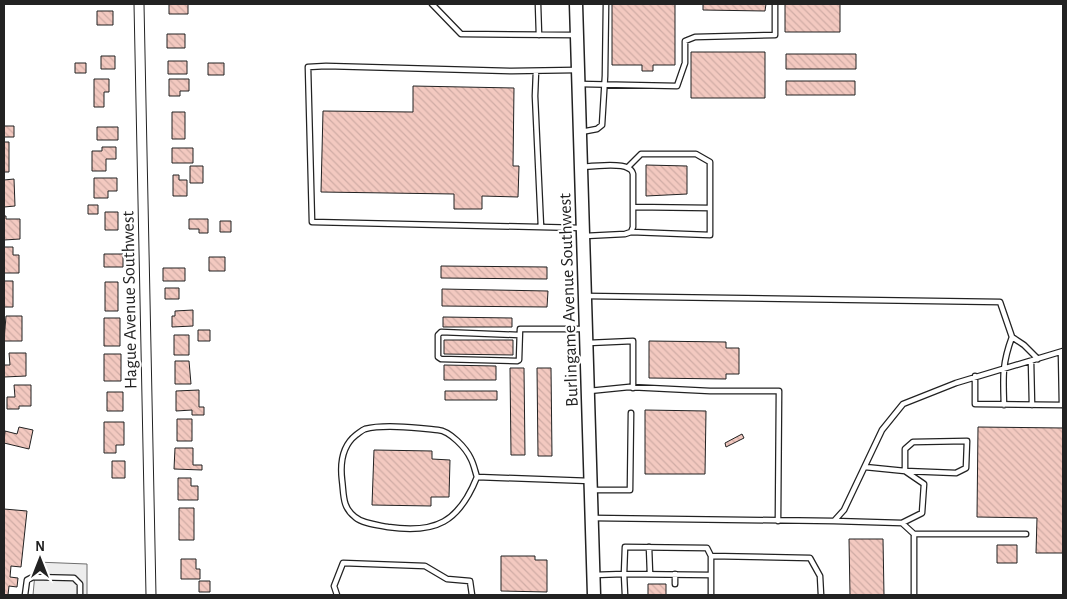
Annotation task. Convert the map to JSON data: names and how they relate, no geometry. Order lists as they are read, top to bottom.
{
  "streets": {
    "street": ["Hague Avenue Southwest", "Burlingame Avenue Southwest"]
  },
  "north": "top"
}
